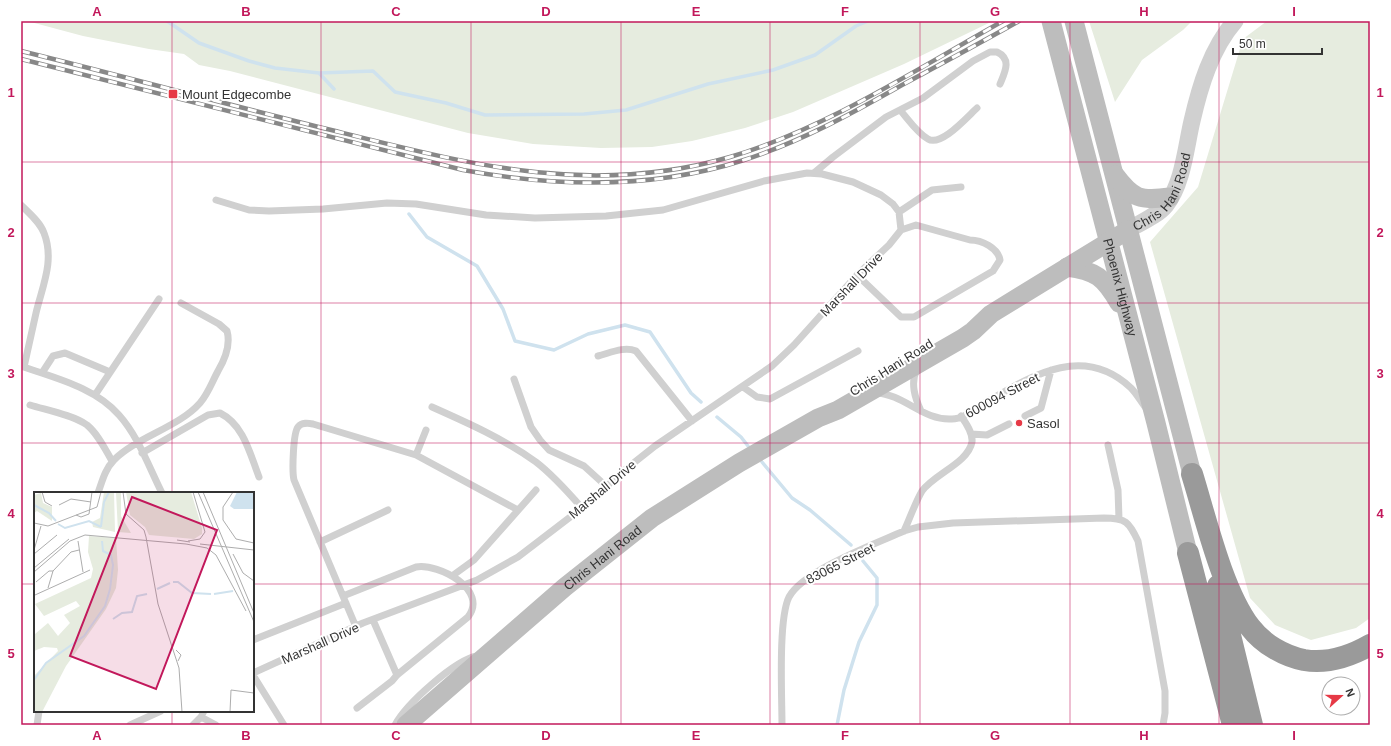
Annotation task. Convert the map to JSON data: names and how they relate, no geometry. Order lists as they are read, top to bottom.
{
  "streets": {
    "main road": ["Chris Hani Road", "Phoenix Highway"],
    "lane": ["Marshall Drive", "600094 Street", "83065 Street"]
  },
  "crossings": [
    ["Chris Hani Road", "Phoenix Highway"],
    ["Chris Hani Road", "600094 Street"],
    ["Phoenix Highway", "600094 Street"]
  ],
  "places": {
    "transit": ["Mount Edgecombe"],
    "other": ["Sasol"]
  },
  "scale_bar": "50 m",
  "north": "right",
  "grid": {
    "columns": [
      "A",
      "B",
      "C",
      "D",
      "E",
      "F",
      "G",
      "H",
      "I"
    ],
    "rows": [
      "1",
      "2",
      "3",
      "4",
      "5"
    ]
  }
}
